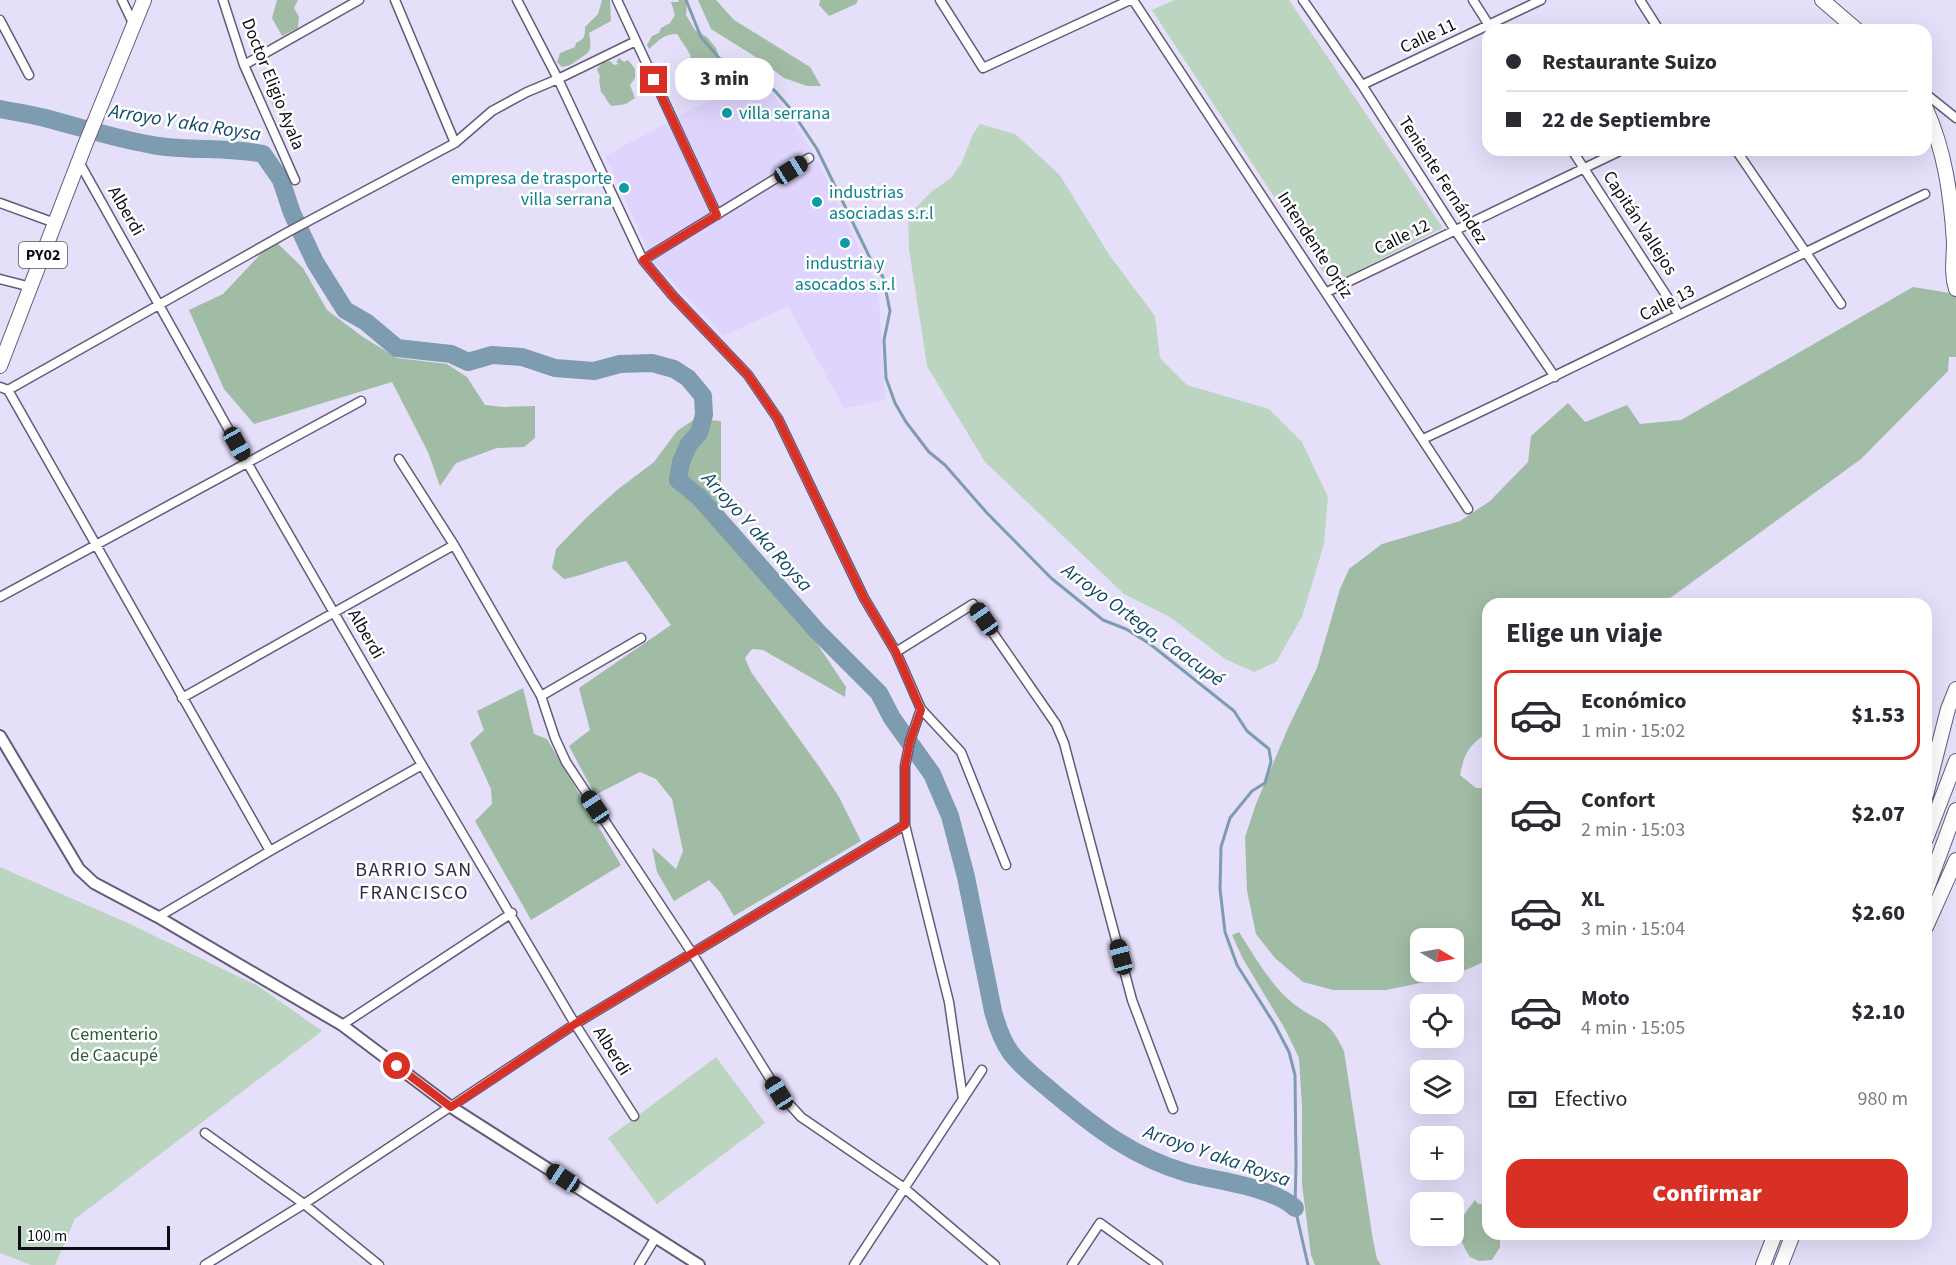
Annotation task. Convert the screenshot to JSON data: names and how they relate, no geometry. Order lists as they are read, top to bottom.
{
  "streets": {
    "main road": ["PY02"],
    "street": [
      "Calle 11",
      "Doctor Eligio Ayala",
      "Teniente Fernández",
      "Alberdi",
      "Capitán Vallejos",
      "Calle 12",
      "Intendente Ortiz",
      "Calle 13"
    ]
  },
  "crossings": [
    ["Calle 11", "Teniente Fernández"],
    ["Teniente Fernández", "Calle 12"],
    ["Teniente Fernández", "Calle 13"],
    ["Alberdi", "PY02"],
    ["Capitán Vallejos", "Calle 12"],
    ["Capitán Vallejos", "Calle 13"],
    ["Calle 12", "Intendente Ortiz"],
    ["Intendente Ortiz", "Calle 13"]
  ],
  "districts": ["BARRIO SAN FRANCISCO"],
  "water": ["Arroyo Y aka Roysa", "Arroyo Ortega, Caacupé"],
  "parks": ["Cementerio de Caacupé"],
  "places": [
    "villa serrana",
    "empresa de trasporte villa serrana",
    "industrias asociadas s.r.l",
    "industria y asocados s.r.l"
  ],
  "scale_bar": "100 m",
  "north": "right",
  "page": {
    "banner": ["Restaurante Suizo", "22 de Septiembre"],
    "bubble": "3 min",
    "heading": "Elige un viaje",
    "list": [
      {
        "name": "Económico",
        "note": "1 min · 15:02",
        "value": "$1.53"
      },
      {
        "name": "Confort",
        "note": "2 min · 15:03",
        "value": "$2.07"
      },
      {
        "name": "XL",
        "note": "3 min · 15:04",
        "value": "$2.60"
      },
      {
        "name": "Moto",
        "note": "4 min · 15:05",
        "value": "$2.10"
      }
    ],
    "map_buttons": ["+", "−"],
    "pay": ["Efectivo", "980 m"],
    "buttons": "Confirmar",
    "scale": "100 m"
  }
}
